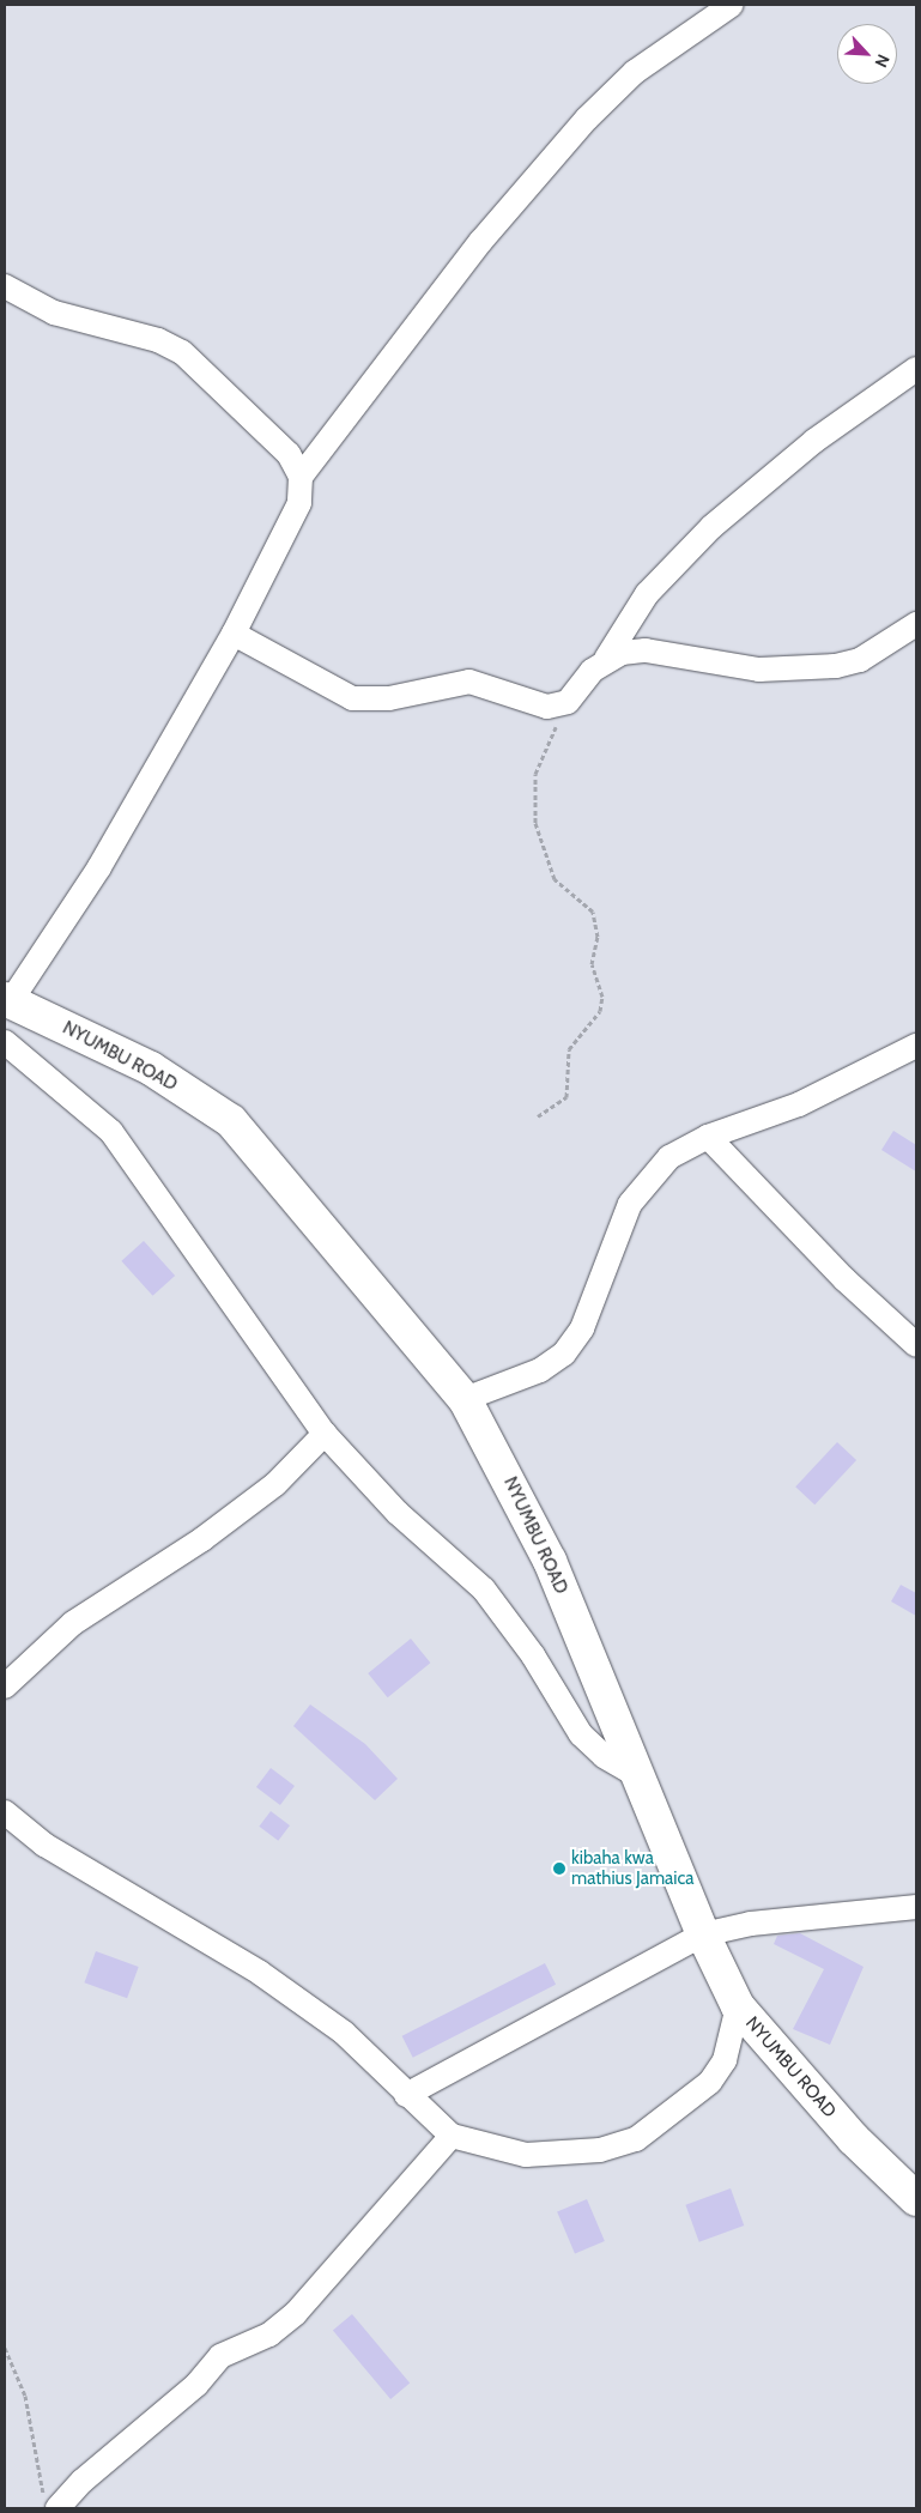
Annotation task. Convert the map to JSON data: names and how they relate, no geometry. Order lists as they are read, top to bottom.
{
  "streets": {
    "street": ["NYUMBU ROAD"]
  },
  "places": ["kibaha kwa mathius Jamaica"],
  "north": "bottom right"
}
